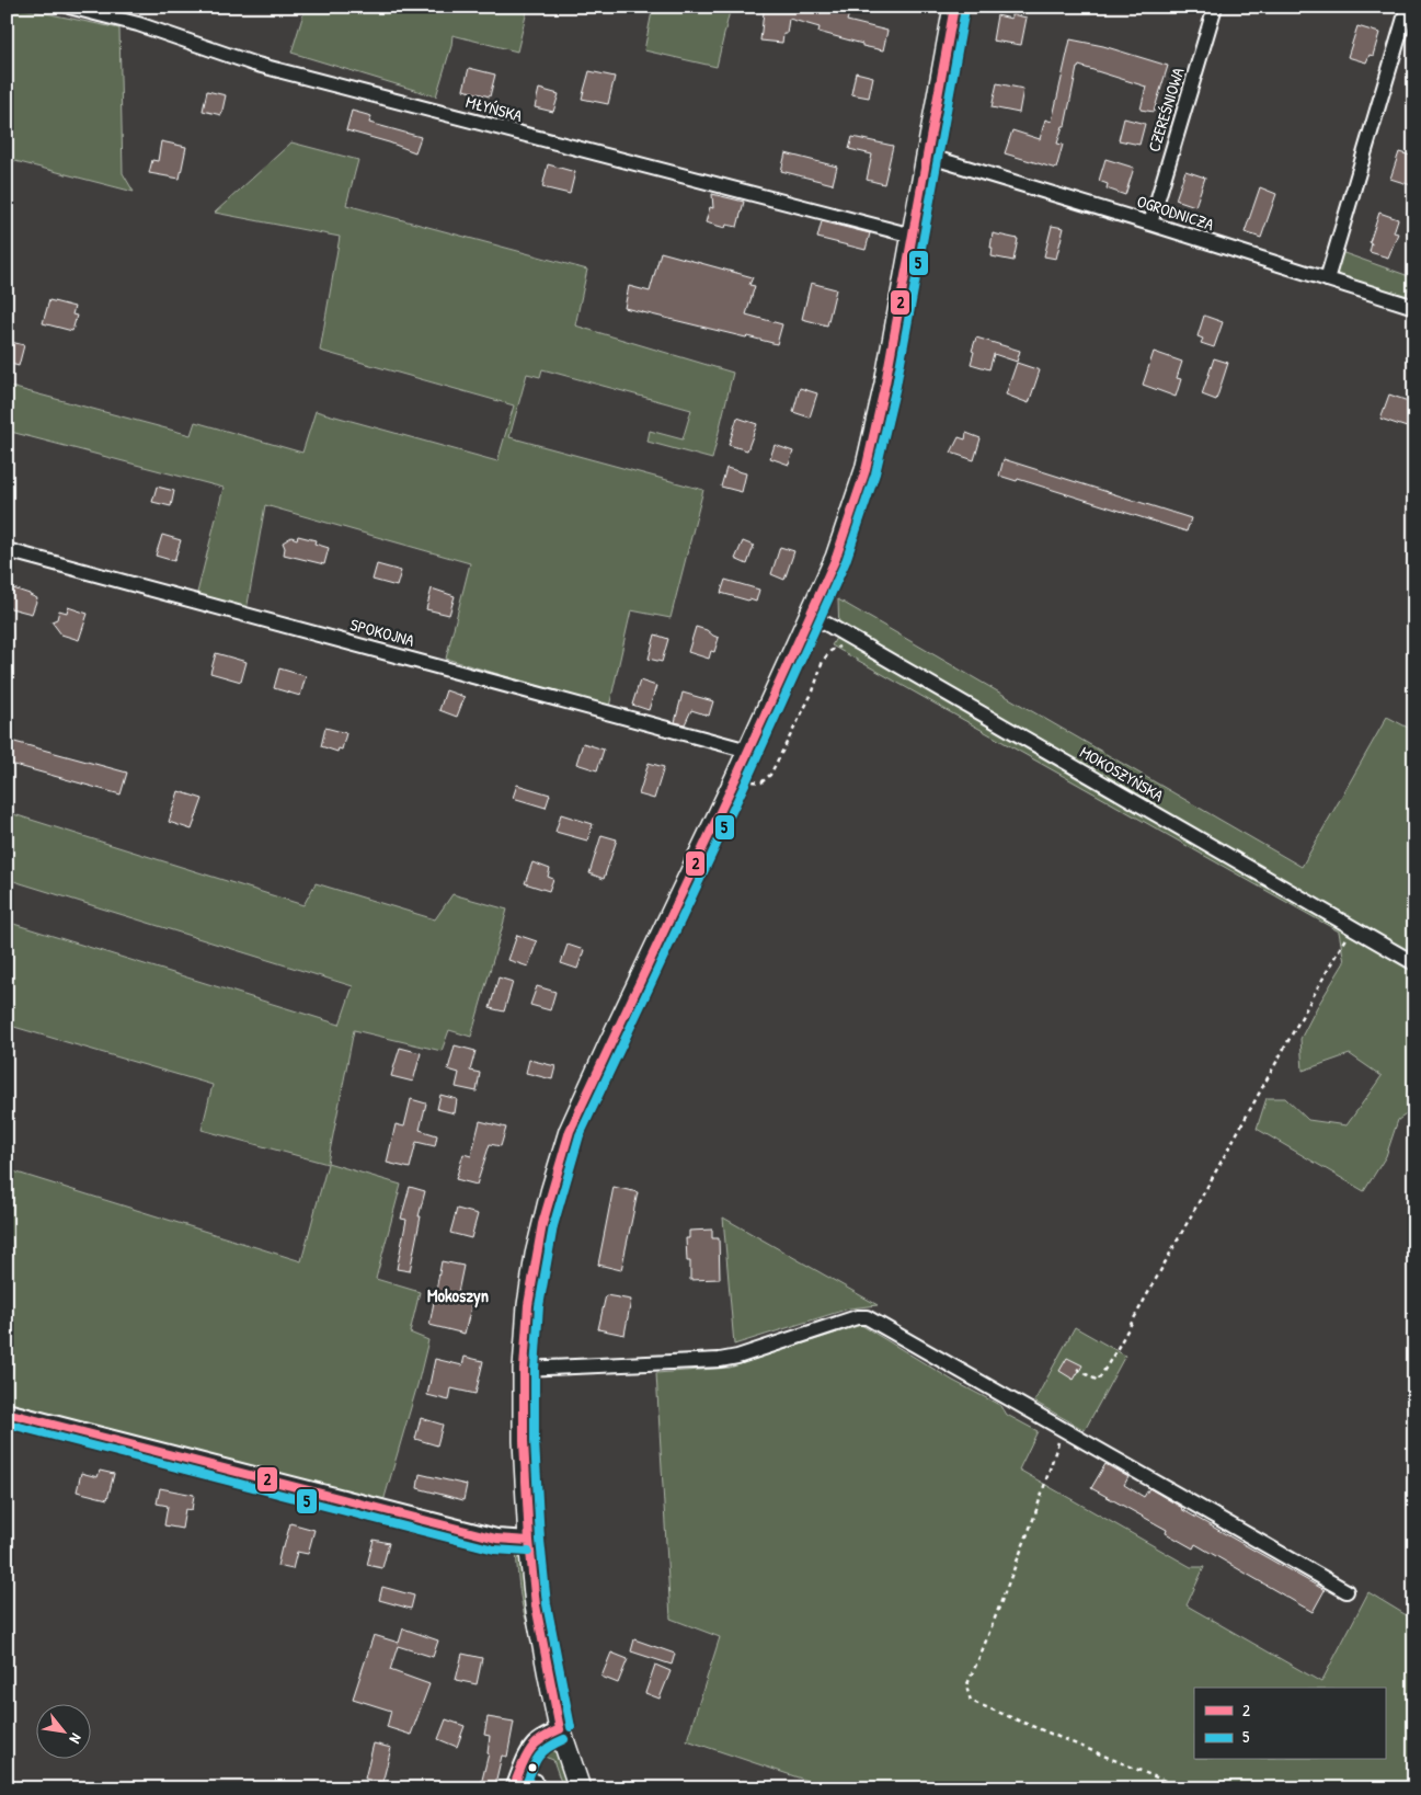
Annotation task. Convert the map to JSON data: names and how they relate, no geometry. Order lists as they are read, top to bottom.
{
  "streets": {
    "street": [
      "MŁYŃSKA",
      "CZEREŚNIOWA",
      "OGRODNICZA",
      "SPOKOJNA",
      "MOKOSZYŃSKA"
    ]
  },
  "crossings": [
    ["CZEREŚNIOWA", "OGRODNICZA"]
  ],
  "districts": ["Mokoszyn"],
  "lines": ["transit line 2", "transit line 5"],
  "legend": ["2", "5"],
  "north": "bottom right"
}
